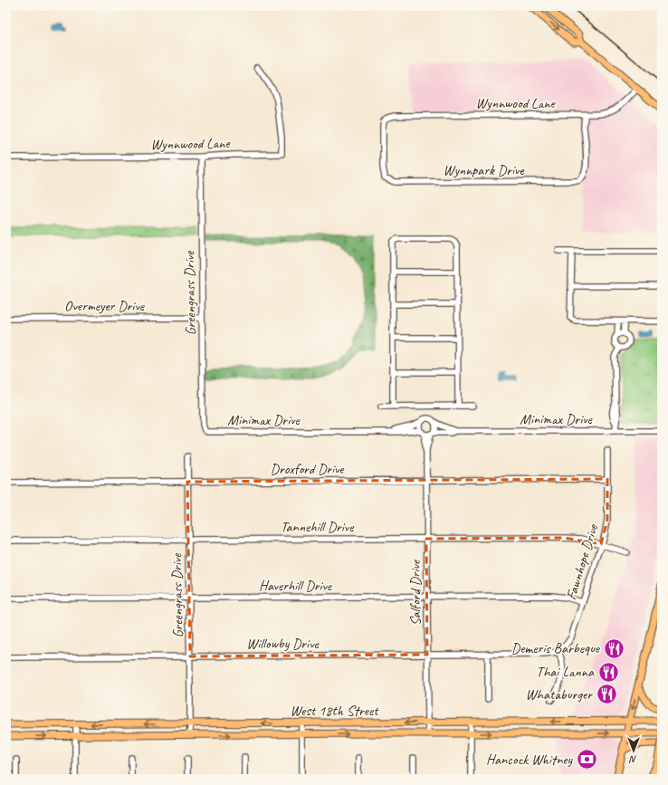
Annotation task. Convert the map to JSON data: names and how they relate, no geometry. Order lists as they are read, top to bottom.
{
  "streets": {
    "main road": ["West 18th Street"],
    "street": [
      "Wynnwood Lane",
      "Wynnpark Drive",
      "Greengrass Drive",
      "Overmeyer Drive",
      "Minimax Drive",
      "Droxford Drive",
      "Tannehill Drive",
      "Fawnhope Drive",
      "Haverhill Drive",
      "Salford Drive",
      "Willowby Drive"
    ]
  },
  "crossings": [
    ["Wynnwood Lane", "Wynnpark Drive"],
    ["Wynnwood Lane", "Greengrass Drive"],
    ["Greengrass Drive", "Overmeyer Drive"],
    ["Greengrass Drive", "Minimax Drive"],
    ["Greengrass Drive", "Droxford Drive"],
    ["Greengrass Drive", "Tannehill Drive"],
    ["Greengrass Drive", "Haverhill Drive"],
    ["Greengrass Drive", "Willowby Drive"],
    ["Greengrass Drive", "West 18th Street"],
    ["Minimax Drive", "Salford Drive"],
    ["Droxford Drive", "Fawnhope Drive"],
    ["Droxford Drive", "Salford Drive"],
    ["Tannehill Drive", "Fawnhope Drive"],
    ["Tannehill Drive", "Salford Drive"],
    ["Fawnhope Drive", "Haverhill Drive"],
    ["Fawnhope Drive", "Willowby Drive"],
    ["Haverhill Drive", "Salford Drive"],
    ["Salford Drive", "Willowby Drive"],
    ["Salford Drive", "West 18th Street"]
  ],
  "places": {
    "restaurant": ["Demeris Barbeque", "Thai Lanna", "Whataburger"],
    "bank": ["Hancock Whitney"]
  },
  "north": "bottom"
}
